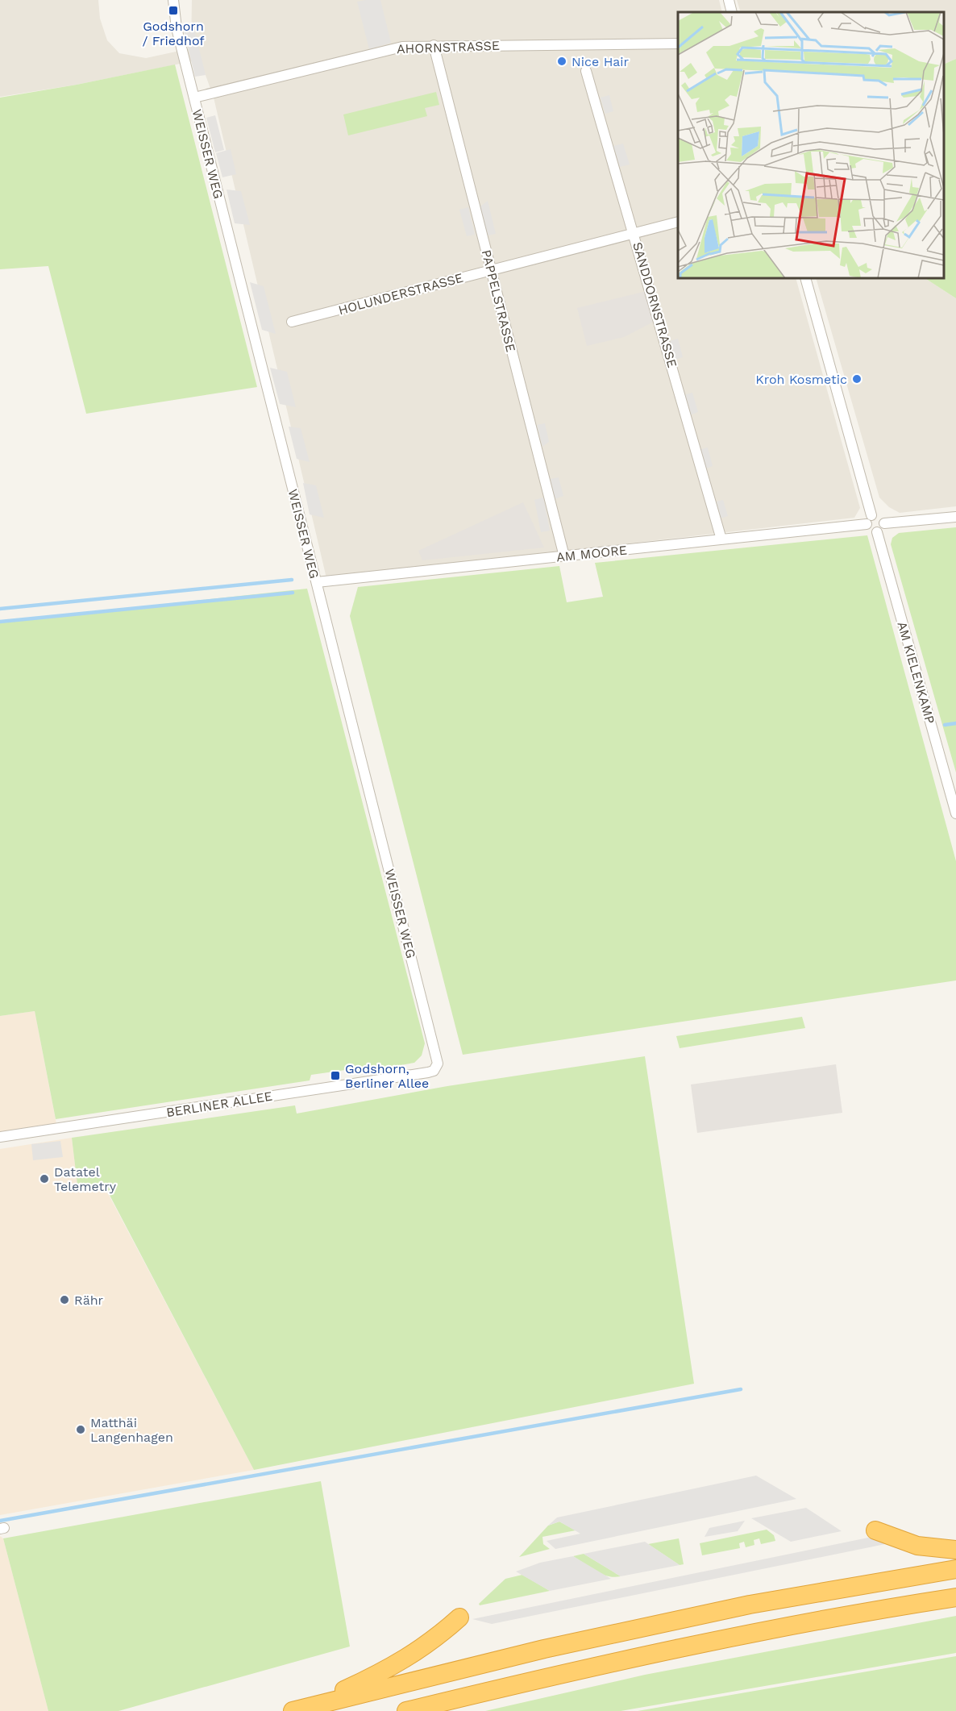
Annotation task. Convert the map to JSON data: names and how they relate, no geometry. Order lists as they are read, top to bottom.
{
  "streets": {
    "street": [
      "AHORNSTRASSE",
      "WEISSER WEG",
      "HOLUNDERSTRASSE",
      "PAPPELSTRASSE",
      "SANDDORNSTRASSE",
      "AM MOORE",
      "AM KIELENKAMP",
      "BERLINER ALLEE"
    ]
  },
  "crossings": [
    ["AHORNSTRASSE", "WEISSER WEG"],
    ["AHORNSTRASSE", "PAPPELSTRASSE"],
    ["WEISSER WEG", "AM MOORE"],
    ["WEISSER WEG", "BERLINER ALLEE"],
    ["HOLUNDERSTRASSE", "PAPPELSTRASSE"],
    ["HOLUNDERSTRASSE", "SANDDORNSTRASSE"],
    ["PAPPELSTRASSE", "AM MOORE"],
    ["SANDDORNSTRASSE", "AM MOORE"],
    ["AM MOORE", "AM KIELENKAMP"]
  ],
  "places": {
    "transit": ["Godshorn / Friedhof", "Godshorn, Berliner Allee"],
    "other": [
      "Nice Hair",
      "Kroh Kosmetic",
      "Datatel Telemetry",
      "Rähr",
      "Matthäi Langenhagen"
    ]
  }
}
